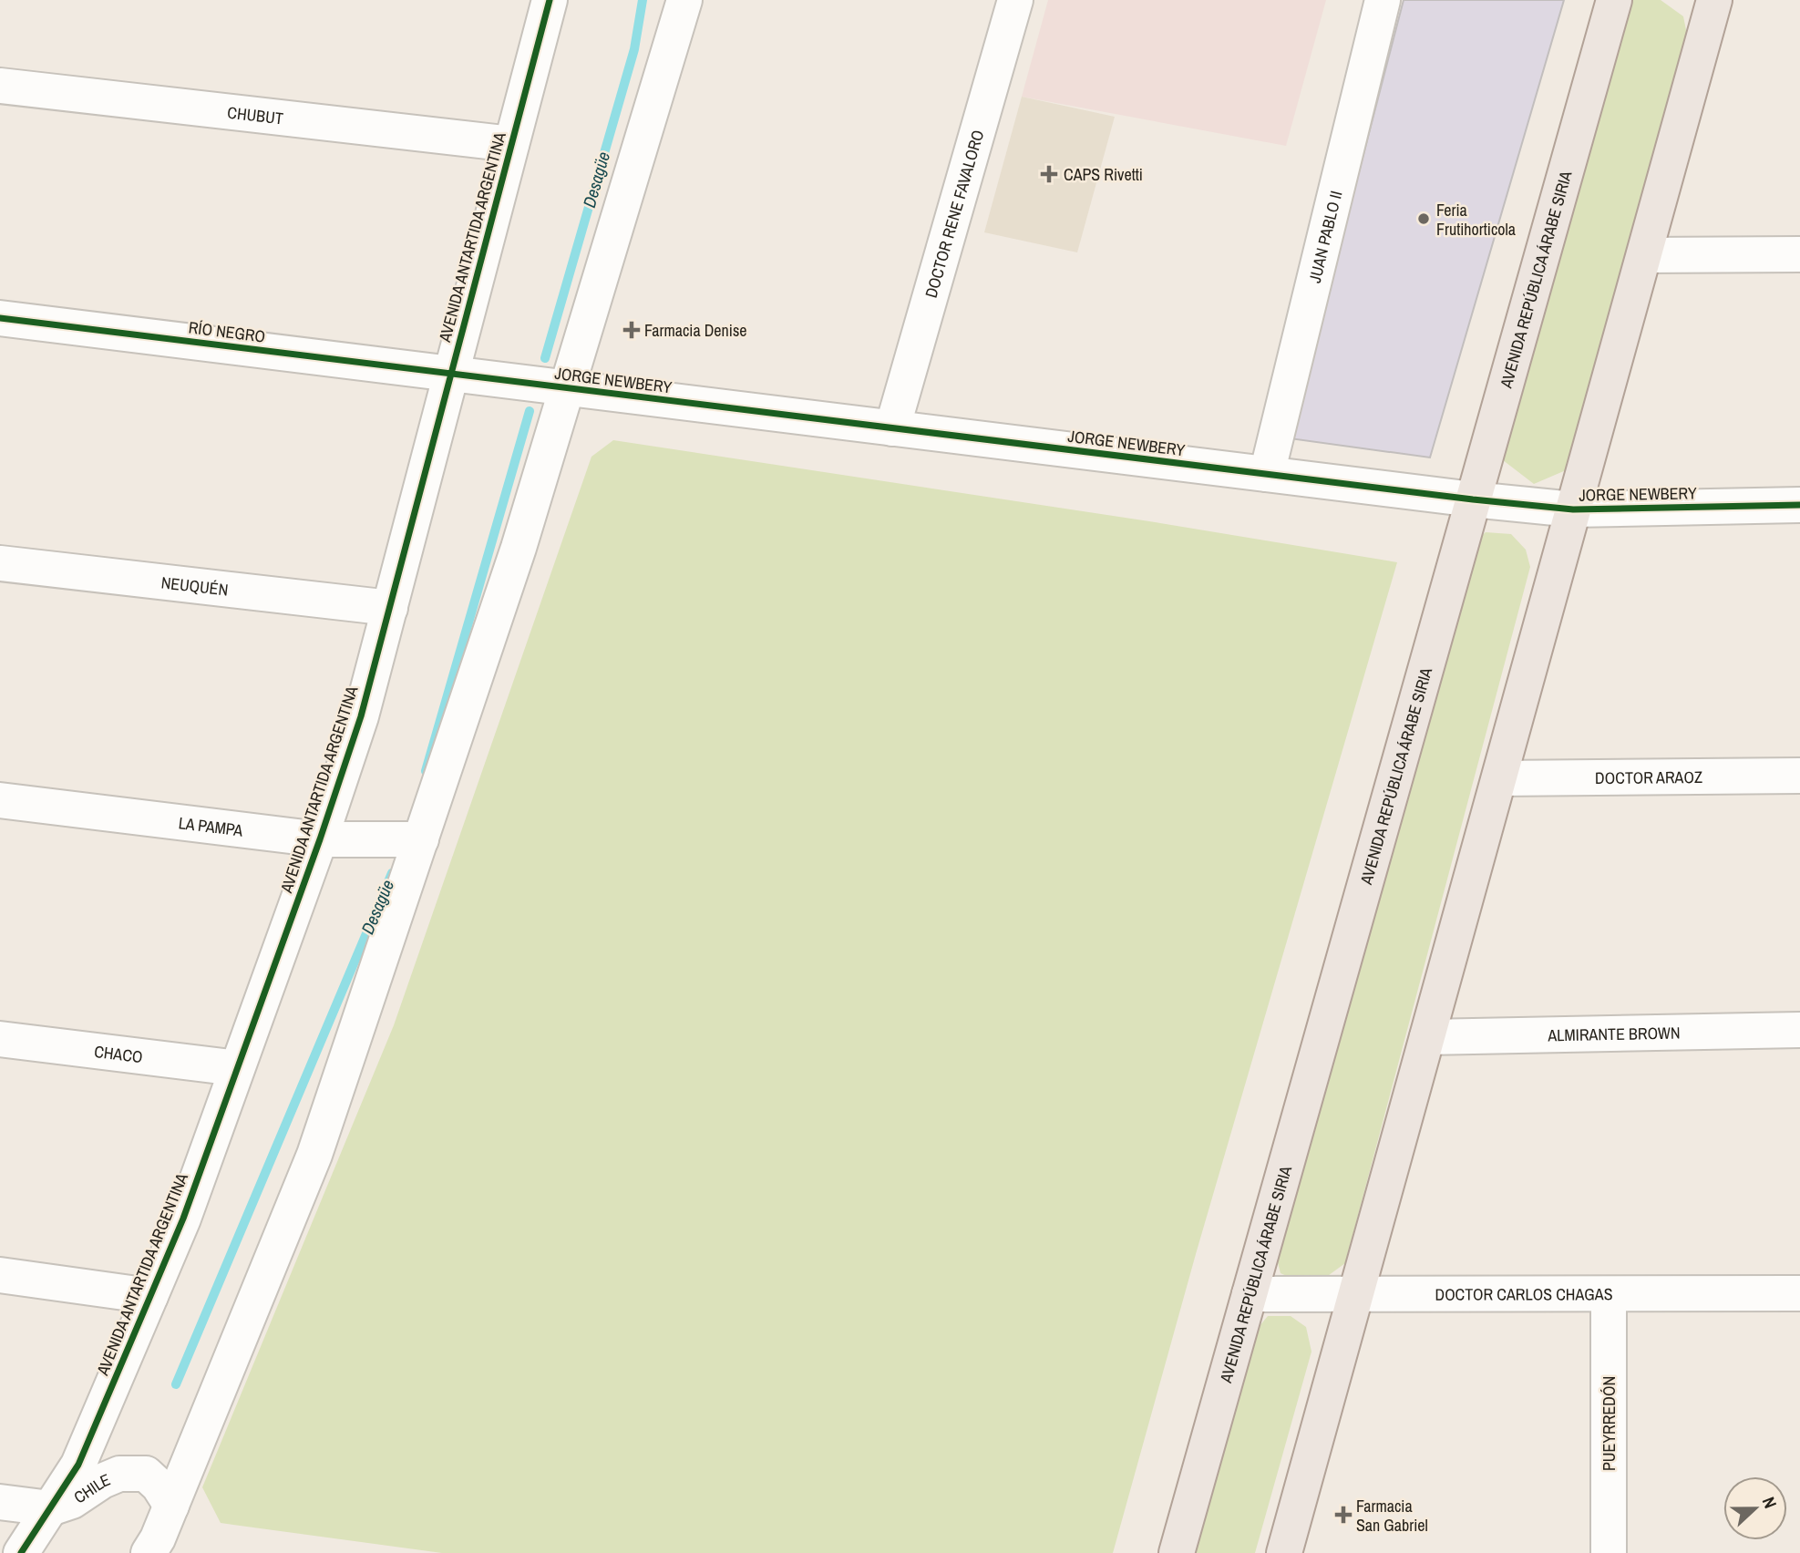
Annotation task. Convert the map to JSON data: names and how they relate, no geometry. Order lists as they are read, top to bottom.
{
  "streets": {
    "main road": ["AVENIDA REPÚBLICA ÁRABE SIRIA"],
    "street": [
      "CHUBUT",
      "DOCTOR RENE FAVALORO",
      "AVENIDA ANTARTIDA ARGENTINA",
      "JUAN PABLO II",
      "RÍO NEGRO",
      "JORGE NEWBERY",
      "NEUQUÉN",
      "DOCTOR ARAOZ",
      "LA PAMPA",
      "ALMIRANTE BROWN",
      "CHACO",
      "DOCTOR CARLOS CHAGAS",
      "PUEYRREDÓN",
      "CHILE"
    ]
  },
  "crossings": [
    ["CHUBUT", "AVENIDA ANTARTIDA ARGENTINA"],
    ["DOCTOR RENE FAVALORO", "JORGE NEWBERY"],
    ["AVENIDA ANTARTIDA ARGENTINA", "RÍO NEGRO"],
    ["AVENIDA ANTARTIDA ARGENTINA", "JORGE NEWBERY"],
    ["AVENIDA ANTARTIDA ARGENTINA", "NEUQUÉN"],
    ["AVENIDA ANTARTIDA ARGENTINA", "LA PAMPA"],
    ["AVENIDA ANTARTIDA ARGENTINA", "CHACO"],
    ["AVENIDA ANTARTIDA ARGENTINA", "CHILE"],
    ["JUAN PABLO II", "JORGE NEWBERY"],
    ["AVENIDA REPÚBLICA ÁRABE SIRIA", "JORGE NEWBERY"],
    ["AVENIDA REPÚBLICA ÁRABE SIRIA", "DOCTOR CARLOS CHAGAS"],
    ["RÍO NEGRO", "JORGE NEWBERY"],
    ["DOCTOR CARLOS CHAGAS", "PUEYRREDÓN"]
  ],
  "water": ["Desagüe"],
  "places": {
    "health": ["CAPS Rivetti", "Farmacia Denise", "Farmacia San Gabriel"],
    "other": ["Feria Frutihorticola"]
  },
  "north": "right"
}
